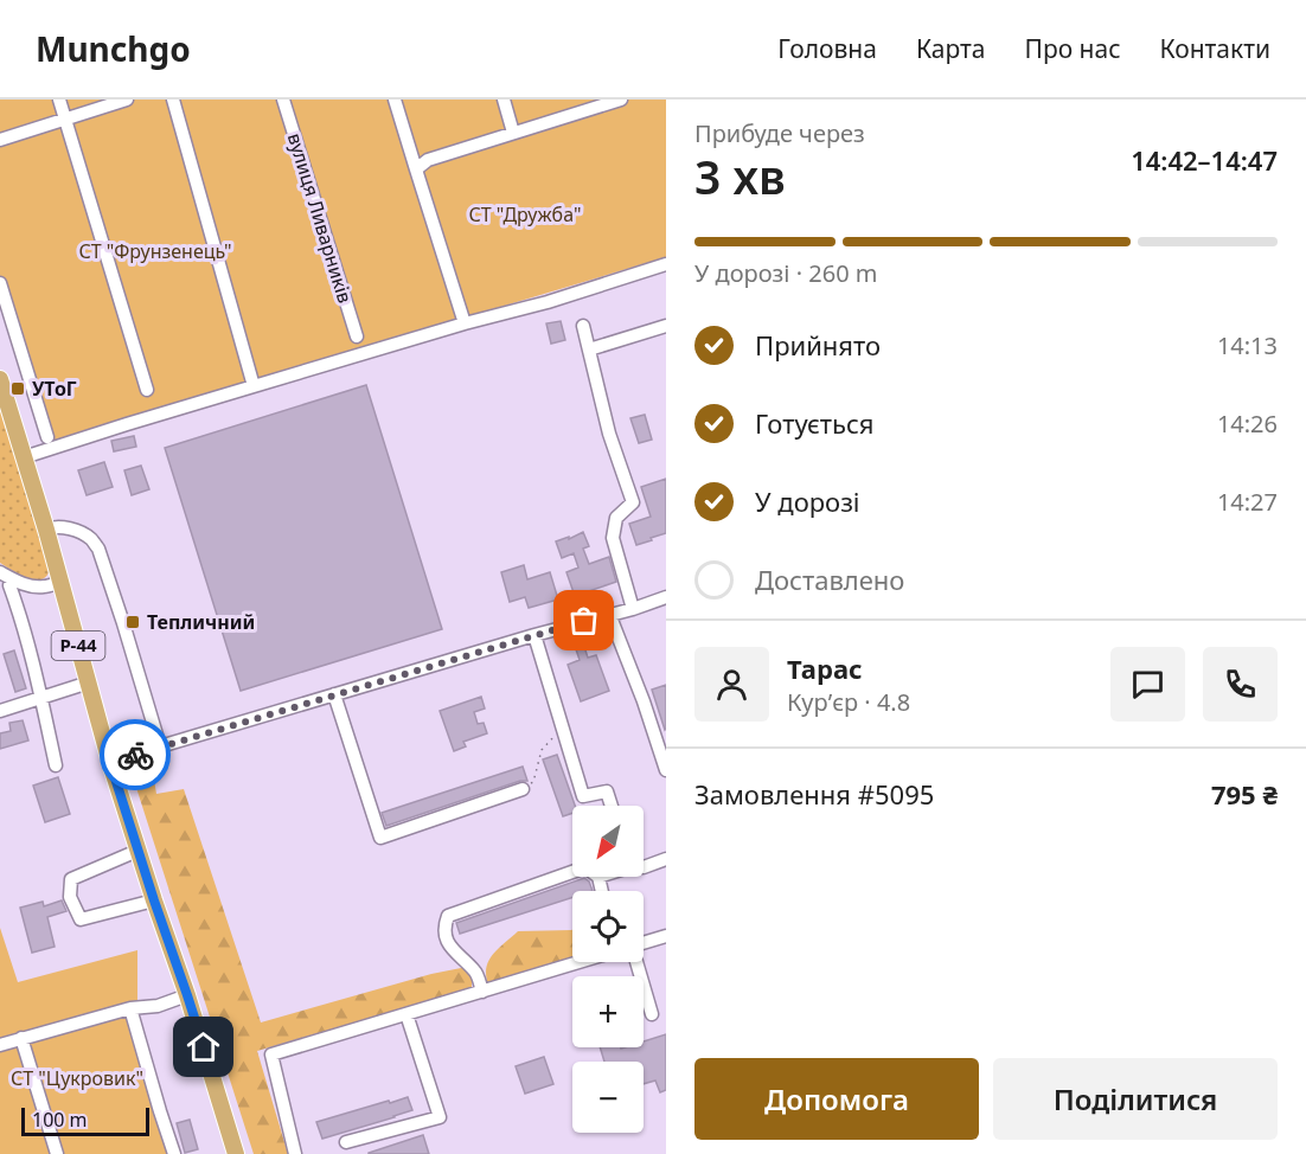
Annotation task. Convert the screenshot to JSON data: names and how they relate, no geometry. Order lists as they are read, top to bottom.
{
  "streets": {
    "main road": ["Р-44"],
    "street": ["вулиця Ливарників"]
  },
  "parks": ["СТ \"Дружба\"", "СТ \"Фрунзенець\"", "СТ \"Цукровик\""],
  "places": {
    "transit": ["УТоГ", "Тепличний"]
  },
  "scale_bar": "100 m",
  "north": "bottom left",
  "page": {
    "header": "Munchgo",
    "nav": [
      "Головна",
      "Карта",
      "Про нас",
      "Контакти"
    ],
    "heading": ["3 хв", "Прибуде через", "14:42–14:47"],
    "panel": [
      "Тарас",
      "Кур’єр · 4.8",
      "Замовлення #5095",
      "795 ₴"
    ],
    "bar": "У дорозі · 260 m",
    "list": [
      ["Прийнято", "14:13"],
      ["Готується", "14:26"],
      ["У дорозі", "14:27"],
      "Доставлено"
    ],
    "map_buttons": ["+", "−"],
    "buttons": ["Допомога", "Поділитися"],
    "scale": "100 m"
  }
}
